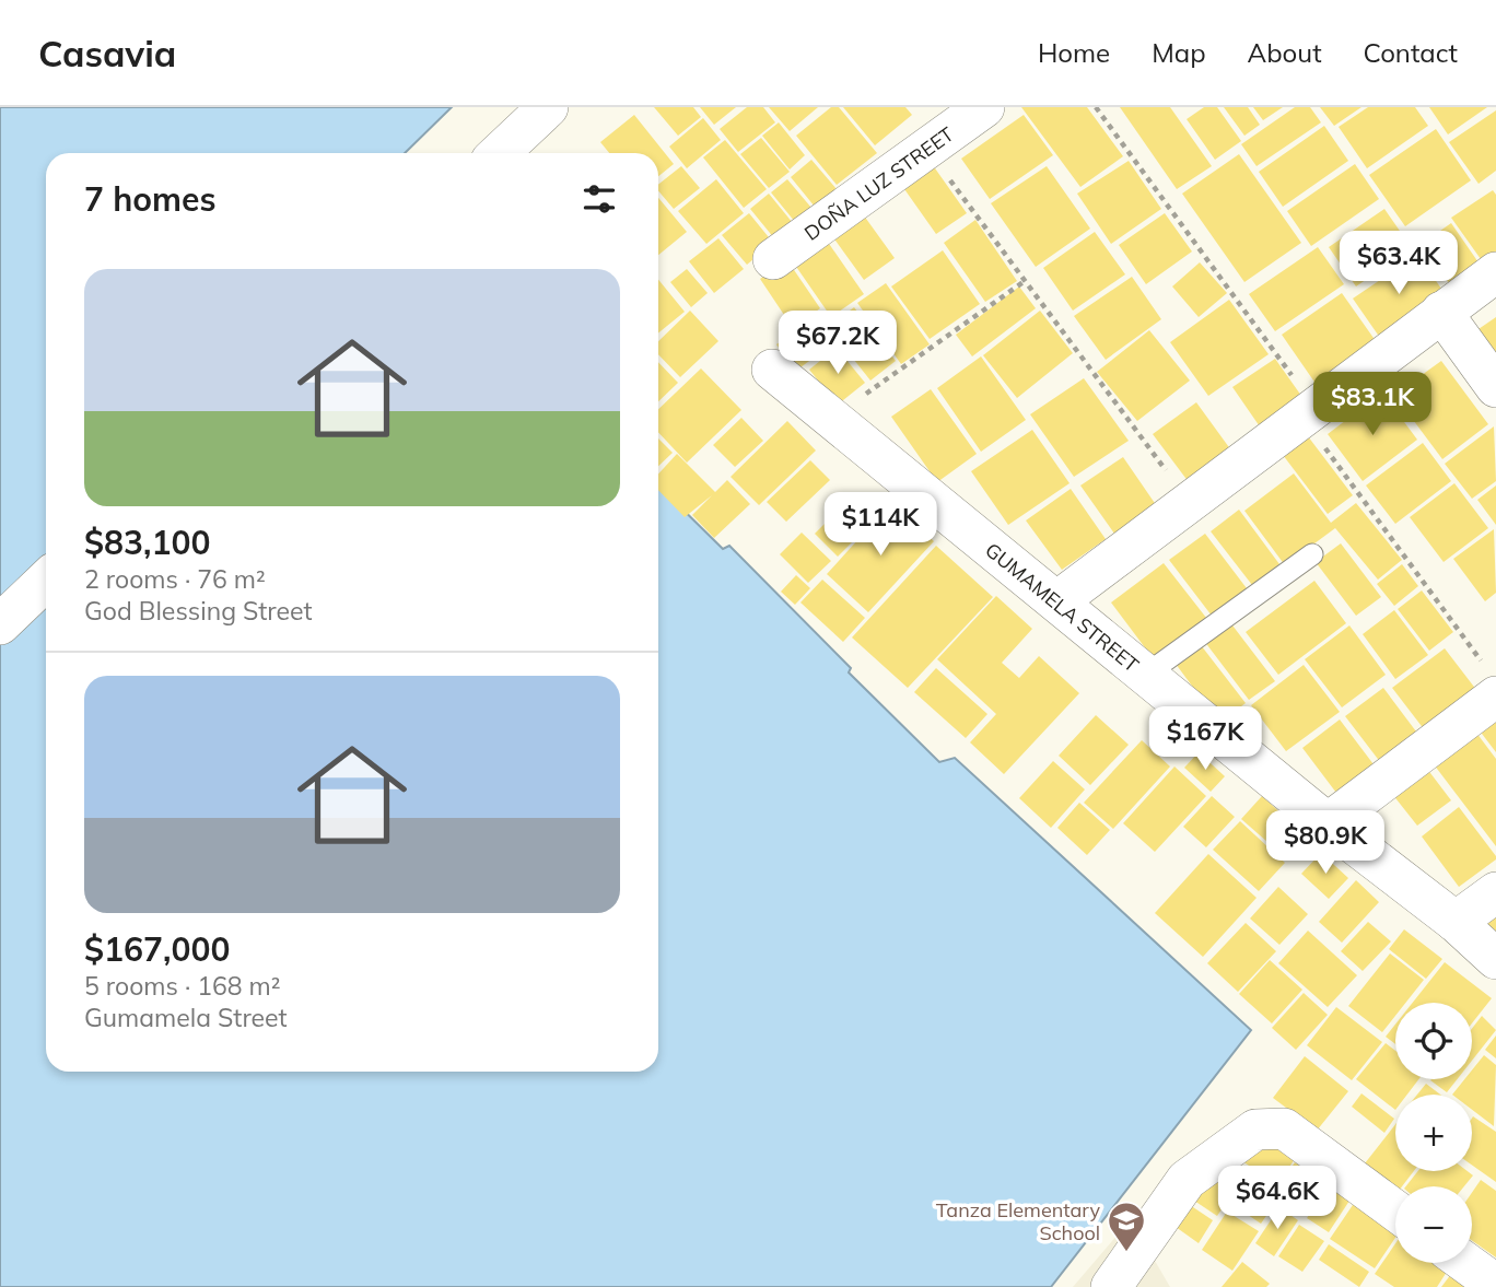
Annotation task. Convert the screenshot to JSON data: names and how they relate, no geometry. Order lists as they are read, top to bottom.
{
  "streets": {
    "street": ["DOÑA LUZ STREET", "GUMAMELA STREET"]
  },
  "places": {
    "school or university": ["Tanza Elementary School"]
  },
  "page": {
    "header": "Casavia",
    "nav": [
      "Home",
      "Map",
      "About",
      "Contact"
    ],
    "heading": "7 homes",
    "price": [
      "$63.4K",
      "$67.2K",
      "$83.1K",
      "$114K",
      "$167K",
      "$80.9K",
      "$64.6K"
    ],
    "list": [
      {
        "name": "$83,100",
        "note": "2 rooms · 76 m² · God Blessing Street"
      },
      {
        "name": "$167,000",
        "note": "5 rooms · 168 m² · Gumamela Street"
      }
    ],
    "map_buttons": ["+", "−"]
  }
}
